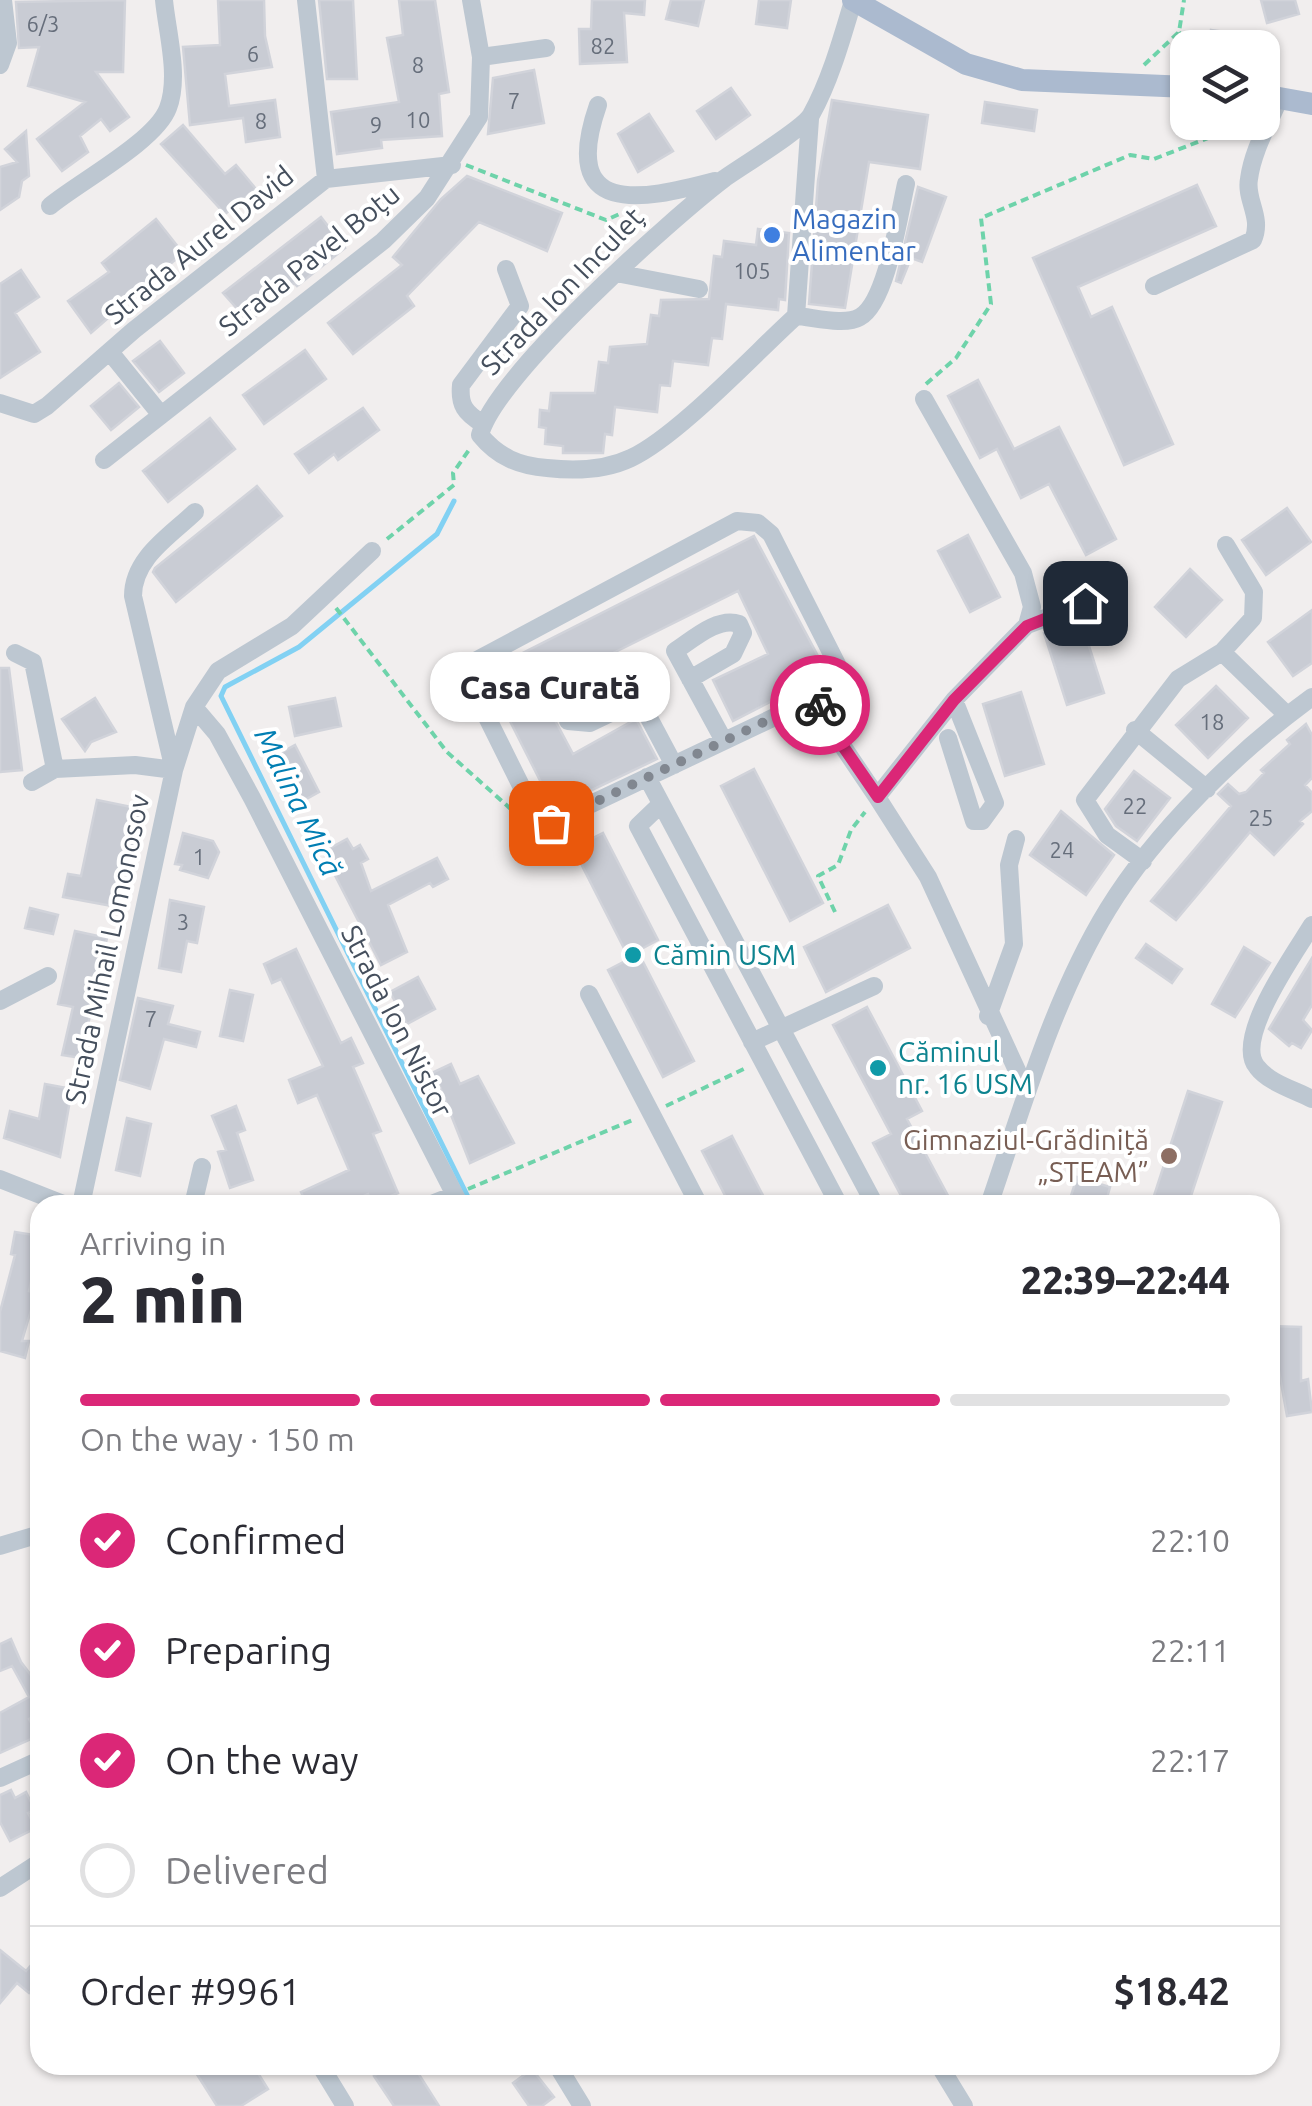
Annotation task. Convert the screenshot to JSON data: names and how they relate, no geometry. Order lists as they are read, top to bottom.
{
  "streets": {
    "street": [
      "Strada Aurel David",
      "Strada Pavel Boțu",
      "Strada Ion Inculeț",
      "Strada Mihail Lomonosov",
      "Strada Ion Nistor"
    ]
  },
  "crossings": [
    ["Strada Mihail Lomonosov", "Strada Ion Nistor"]
  ],
  "water": ["Malina Mică"],
  "places": [
    "Magazin Alimentar",
    "Casa Curată",
    "Cămin USM",
    "Căminul nr. 16 USM",
    "Gimnaziul-Grădiniță „STEAM”"
  ],
  "house_numbers": [
    "6/3",
    "82",
    "6",
    "8",
    "7",
    "10",
    "8",
    "9",
    "105",
    "18",
    "22",
    "25",
    "24",
    "1",
    "3",
    "7"
  ],
  "page": {
    "bubble": "Casa Curată",
    "heading": ["2 min", "Arriving in", "22:39–22:44"],
    "panel": ["Order #9961", "$18.42"],
    "bar": "On the way · 150 m",
    "list": [
      ["Confirmed", "22:10"],
      ["Preparing", "22:11"],
      ["On the way", "22:17"],
      "Delivered"
    ]
  }
}
